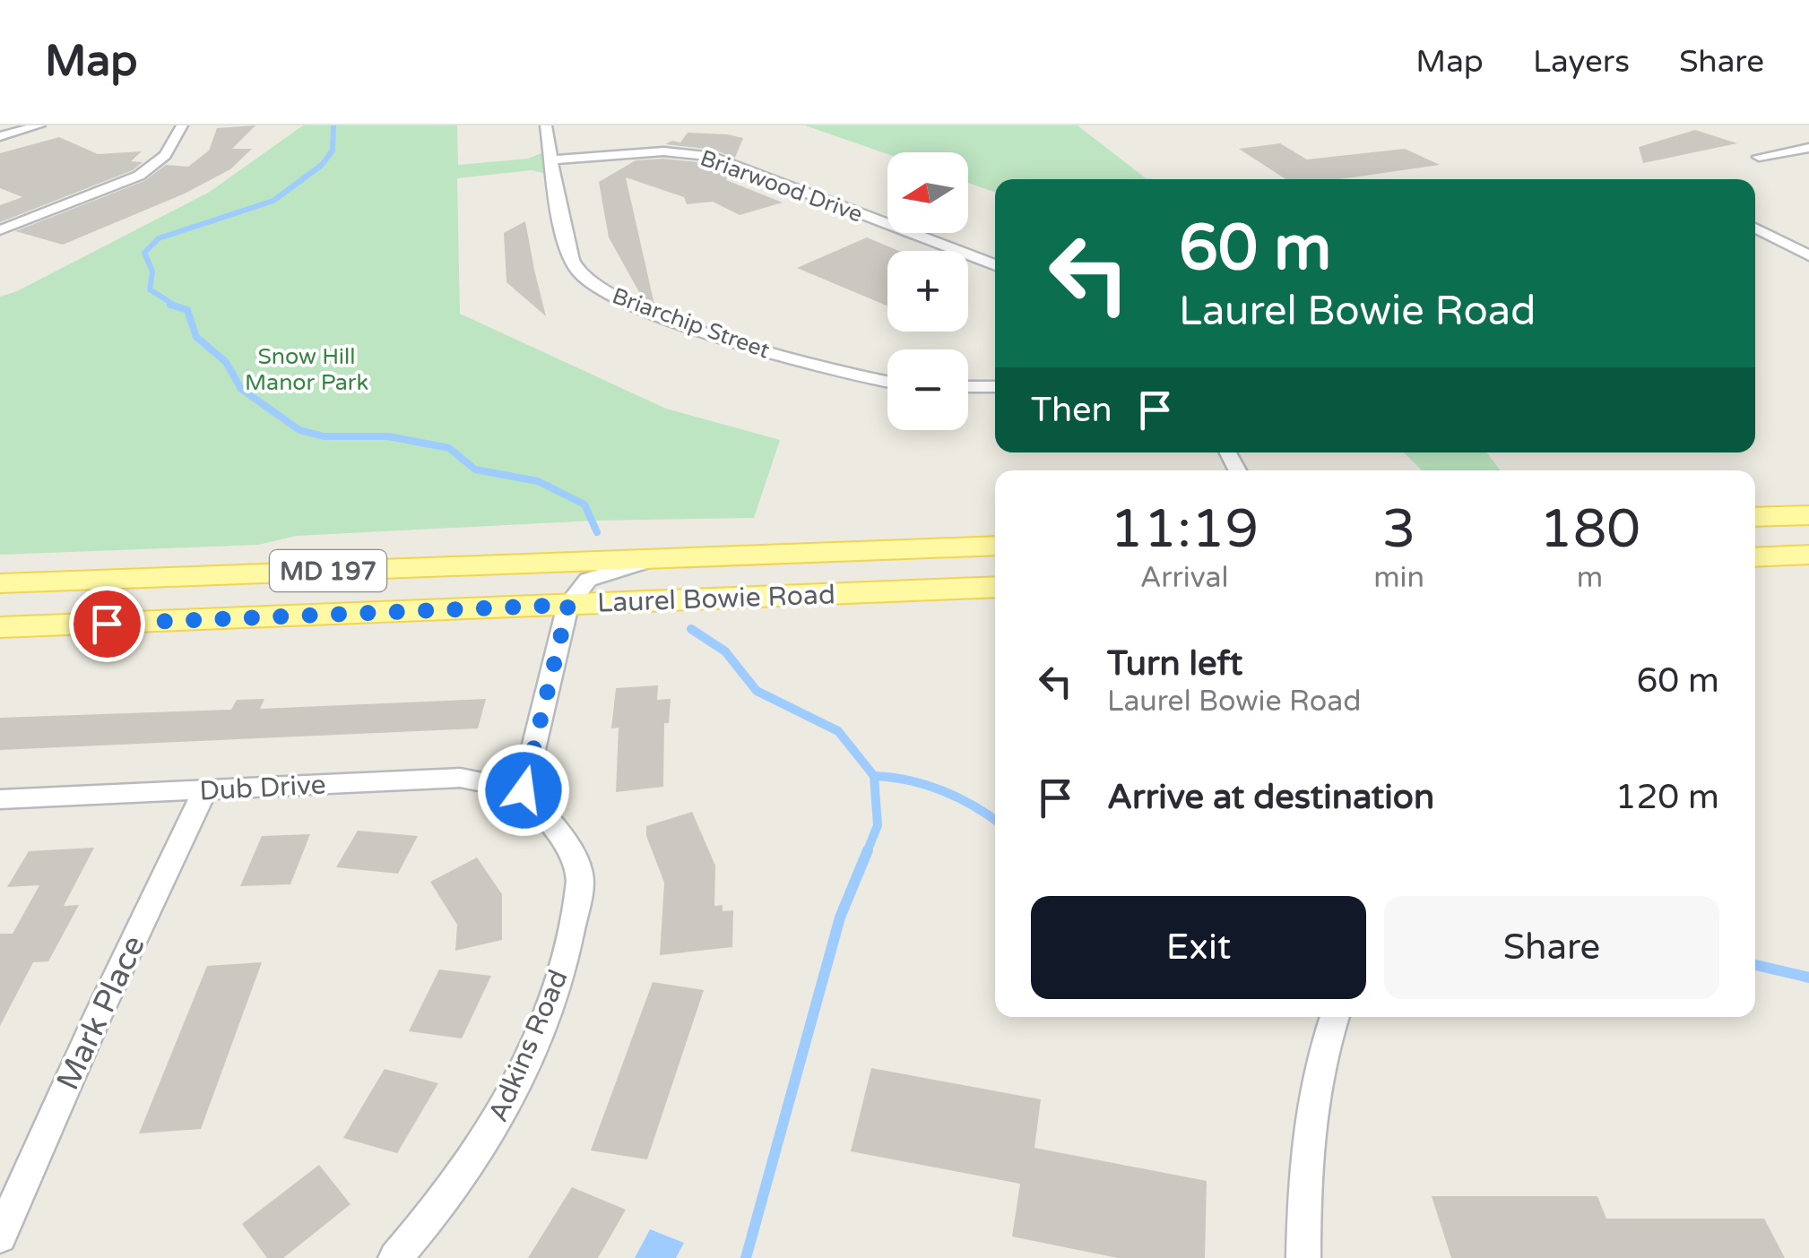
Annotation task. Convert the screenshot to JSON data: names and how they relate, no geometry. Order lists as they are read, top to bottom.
{
  "streets": {
    "main road": ["MD 197", "Laurel Bowie Road"],
    "street": [
      "Briarwood Drive",
      "Briarchip Street",
      "Dub Drive",
      "Mark Place",
      "Adkins Road"
    ]
  },
  "crossings": [
    ["Briarwood Drive", "Briarchip Street"],
    ["Dub Drive", "Mark Place"],
    ["Dub Drive", "Adkins Road"]
  ],
  "parks": ["Snow Hill Manor Park"],
  "north": "left",
  "page": {
    "header": "Map",
    "nav": ["Map", "Layers", "Share"],
    "map_buttons": ["+", "−"],
    "turn": ["60 m", "Laurel Bowie Road"],
    "then": "Then",
    "eta": [
      "11:19",
      "Arrival",
      "3",
      "min",
      "180",
      "m"
    ],
    "list": [
      {
        "name": "Turn left",
        "note": "Laurel Bowie Road",
        "value": "60 m"
      },
      {
        "name": "Arrive at destination",
        "value": "120 m"
      }
    ],
    "buttons": ["Exit", "Share"]
  }
}
